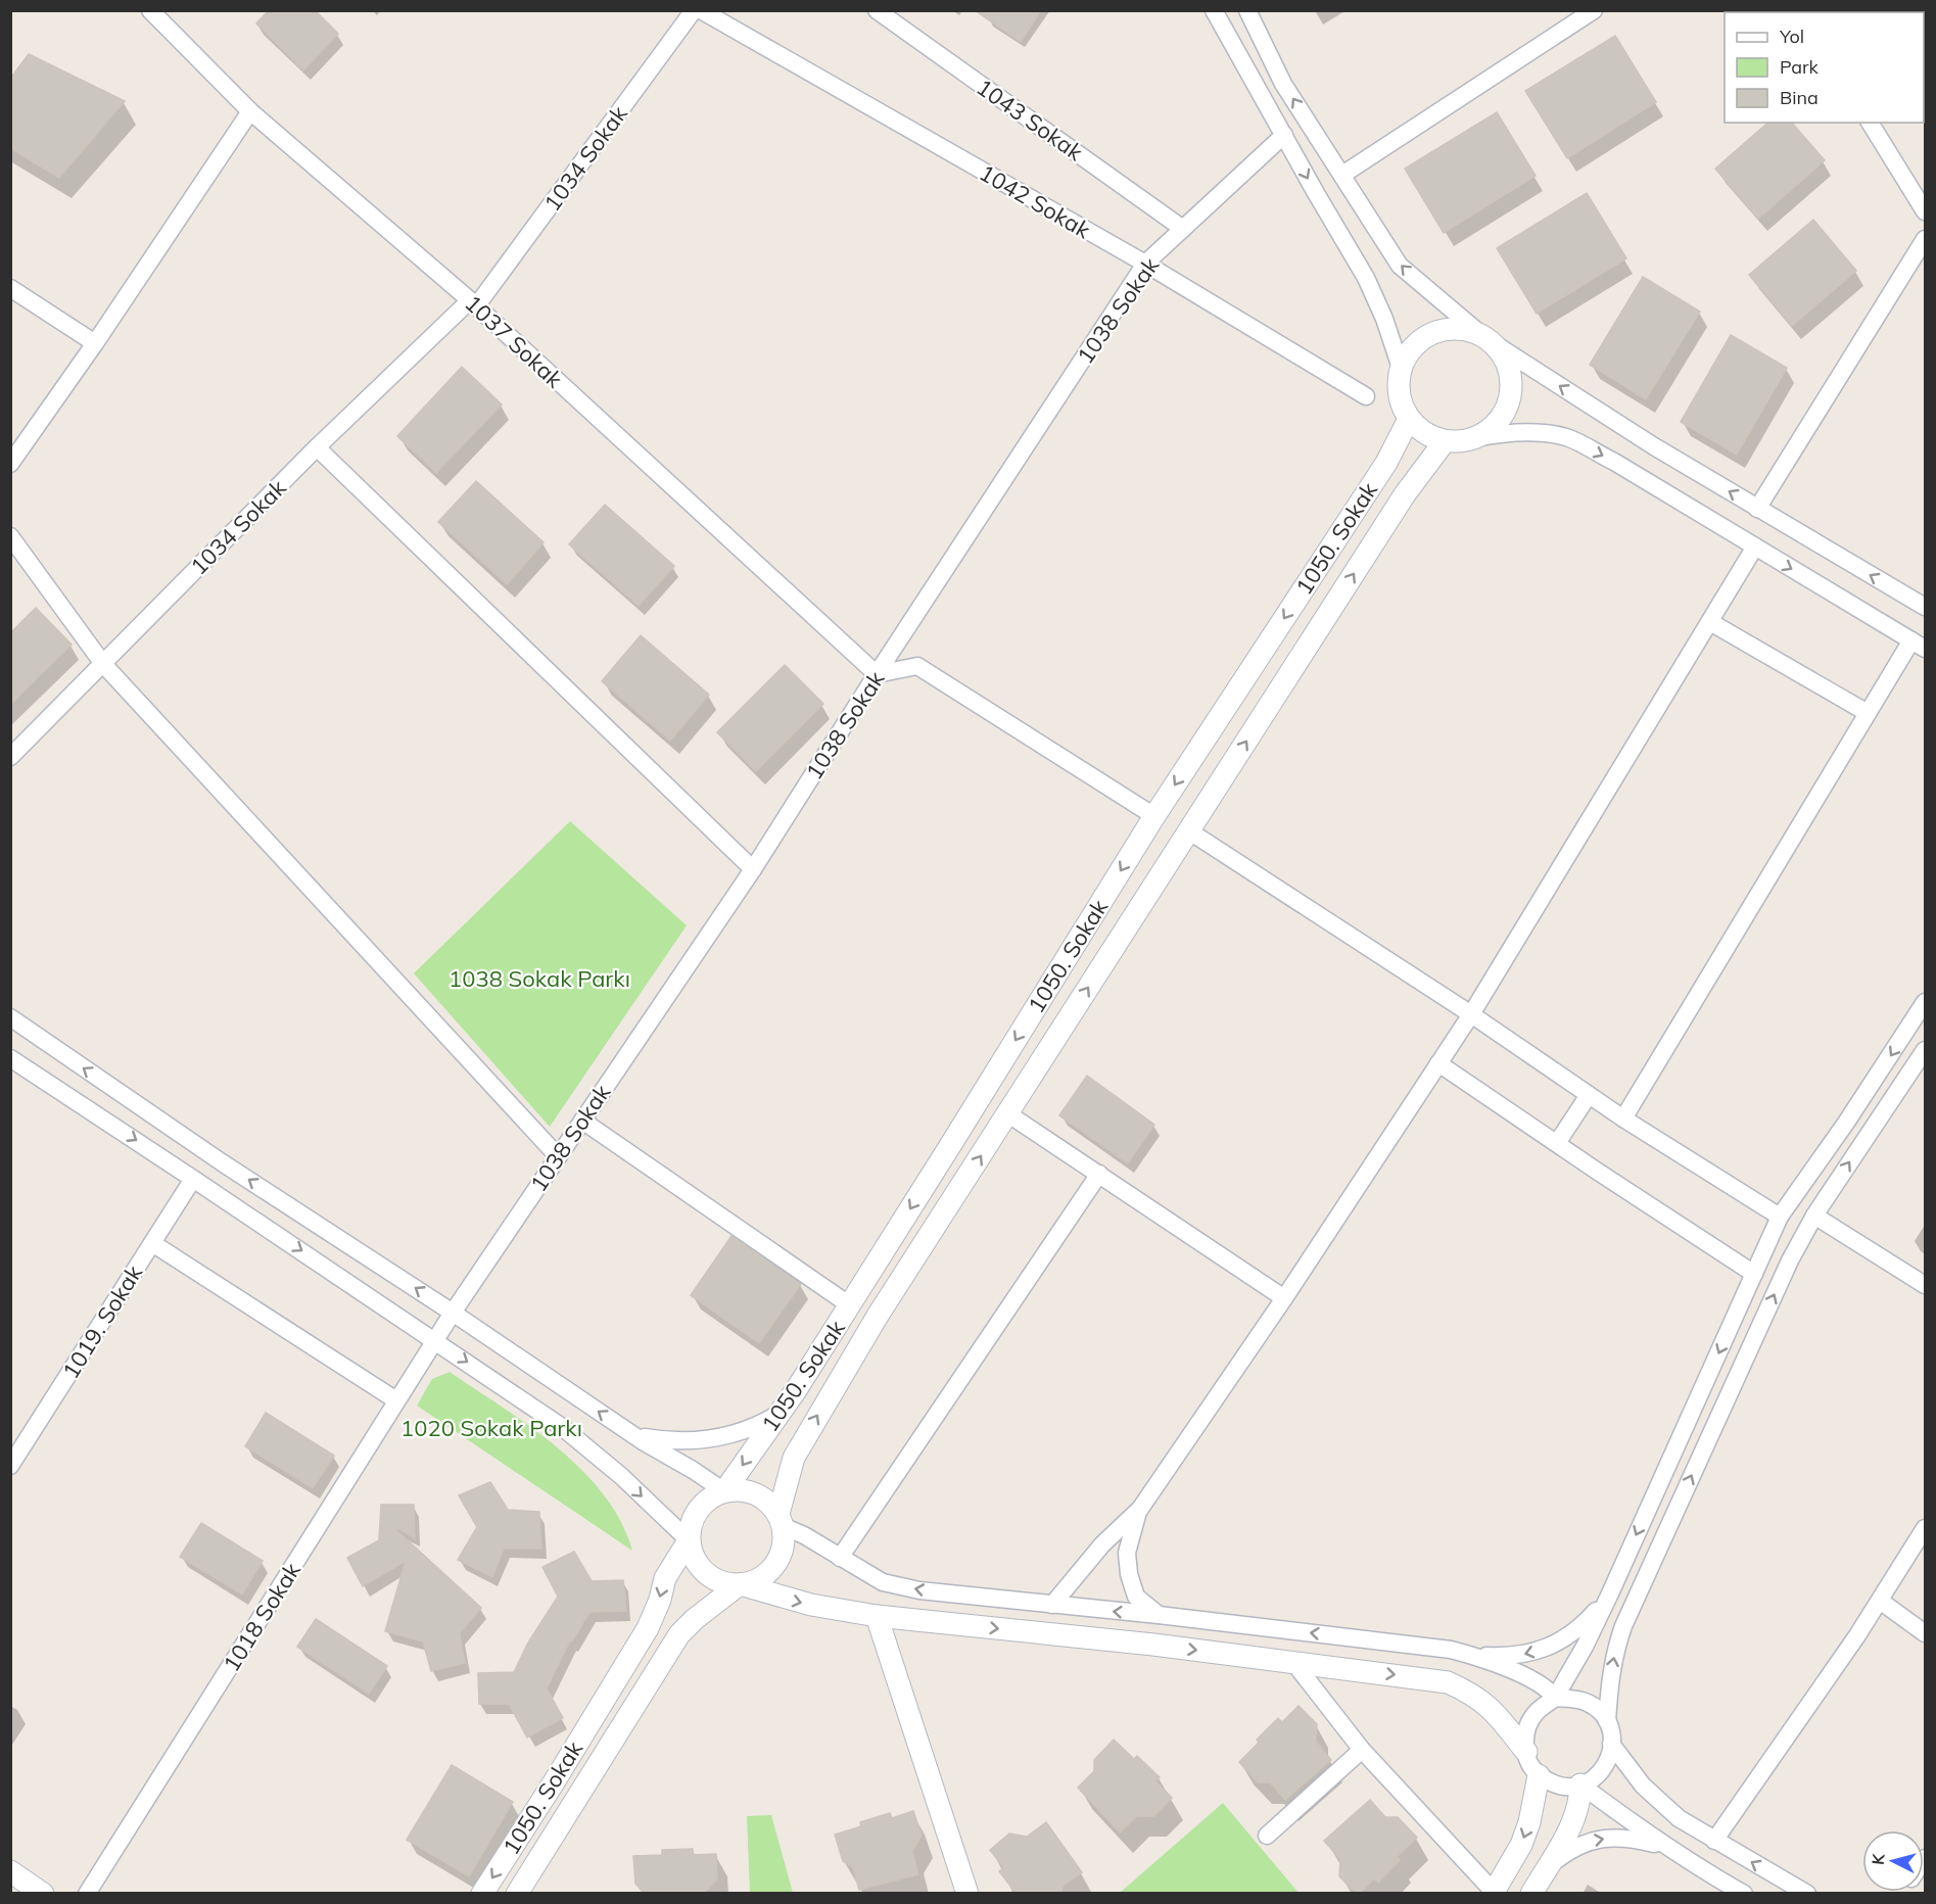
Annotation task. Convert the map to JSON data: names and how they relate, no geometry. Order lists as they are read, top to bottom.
{
  "streets": {
    "street": [
      "1043 Sokak",
      "1034 Sokak",
      "1042 Sokak",
      "1038 Sokak",
      "1037 Sokak",
      "1050. Sokak",
      "1019. Sokak",
      "1018 Sokak"
    ]
  },
  "crossings": [
    ["1043 Sokak", "1038 Sokak"],
    ["1034 Sokak", "1037 Sokak"],
    ["1042 Sokak", "1038 Sokak"],
    ["1038 Sokak", "1037 Sokak"],
    ["1038 Sokak", "1018 Sokak"]
  ],
  "parks": ["1038 Sokak Parkı", "1020 Sokak Parkı"],
  "legend": ["Yol", "Park", "Bina"],
  "north": "left"
}
